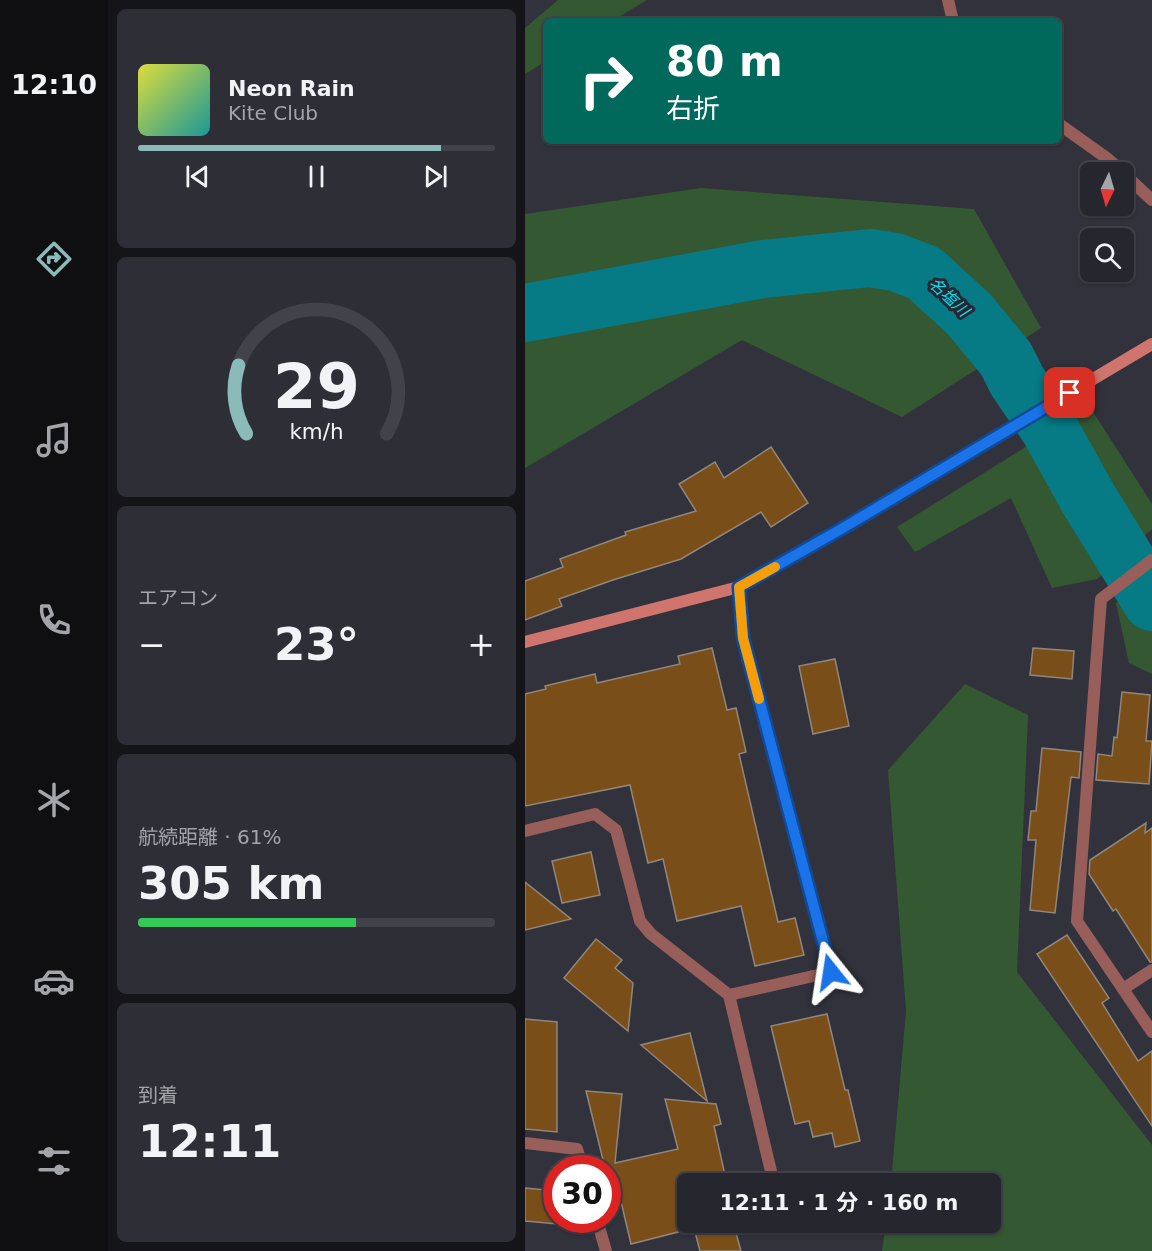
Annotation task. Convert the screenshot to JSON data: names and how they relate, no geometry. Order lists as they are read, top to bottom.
{
  "water": ["名塩川"],
  "north": "bottom",
  "page": {
    "tabs": "12:10",
    "turn": ["80 m", "右折"],
    "song": ["Neon Rain", "Kite Club"],
    "tile": [
      "エアコン",
      ["航続距離 · 61%", "305 km"],
      ["到着", "12:11"]
    ],
    "heat": ["−", "23°", "+"],
    "limit": "30",
    "trip": "12:11 · 1 分 · 160 m",
    "gauge": ["29", "km/h"]
  }
}
